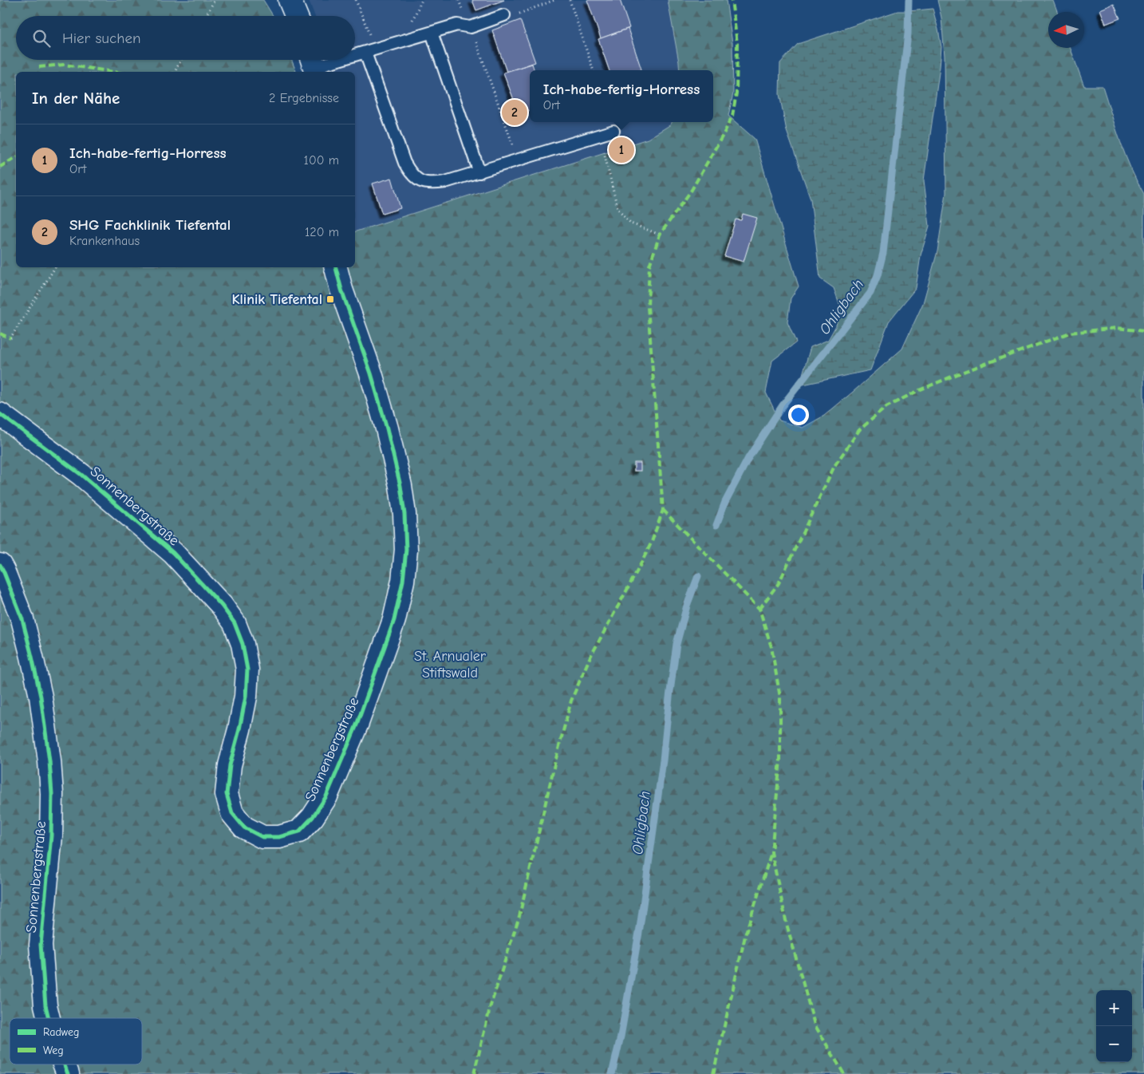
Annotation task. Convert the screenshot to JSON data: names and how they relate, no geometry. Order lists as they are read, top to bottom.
{
  "streets": {
    "street": ["Sonnenbergstraße"]
  },
  "water": ["Ohligbach"],
  "parks": ["St. Arnualer Stiftswald"],
  "places": {
    "transit": ["Klinik Tiefental"]
  },
  "legend": ["Radweg", "Weg"],
  "north": "left",
  "page": {
    "search": "Hier suchen",
    "popup": ["Ich-habe-fertig-Horress", "Ort"],
    "heading": ["In der Nähe", "2 Ergebnisse"],
    "pins": ["2", "1"],
    "list": [
      {
        "mark": "1",
        "name": "Ich-habe-fertig-Horress",
        "note": "Ort",
        "value": "100 m"
      },
      {
        "mark": "2",
        "name": "SHG Fachklinik Tiefental",
        "note": "Krankenhaus",
        "value": "120 m"
      }
    ],
    "map_buttons": ["+", "−"]
  }
}
